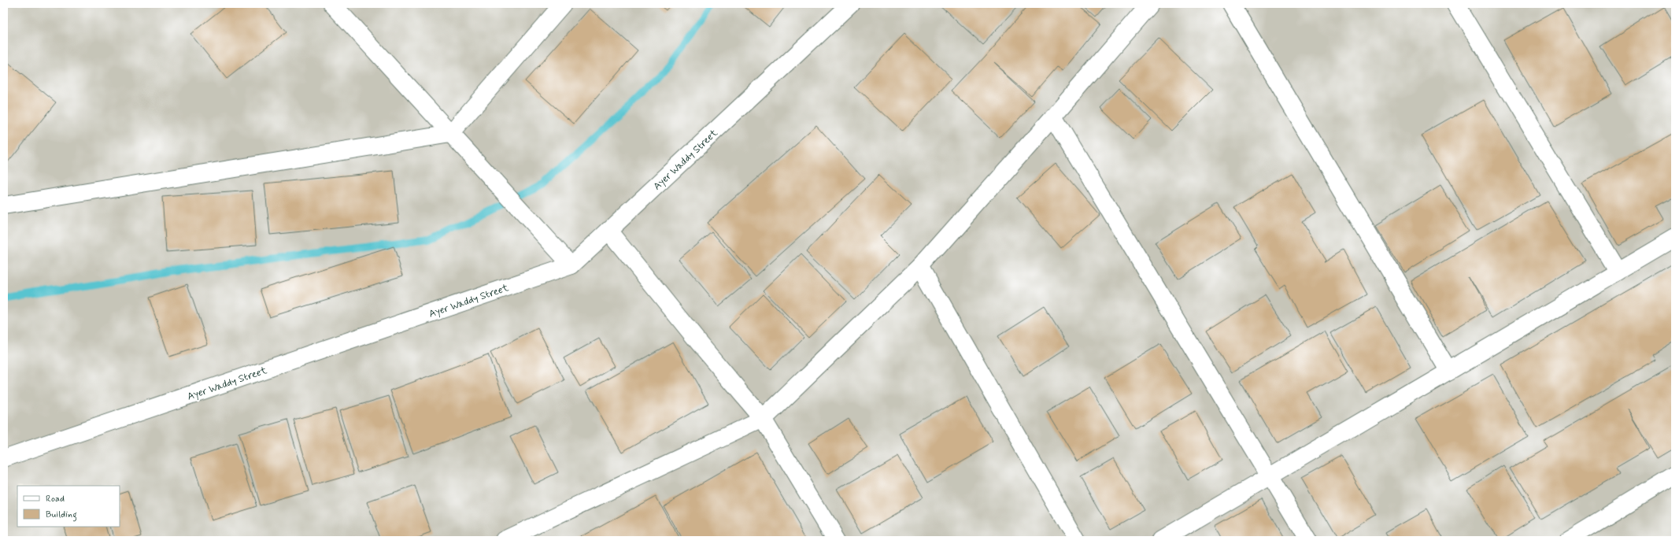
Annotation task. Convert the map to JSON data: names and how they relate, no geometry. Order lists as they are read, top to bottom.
{
  "streets": {
    "street": ["Ayer Waddy Street"]
  },
  "legend": ["Road", "Building"]
}
